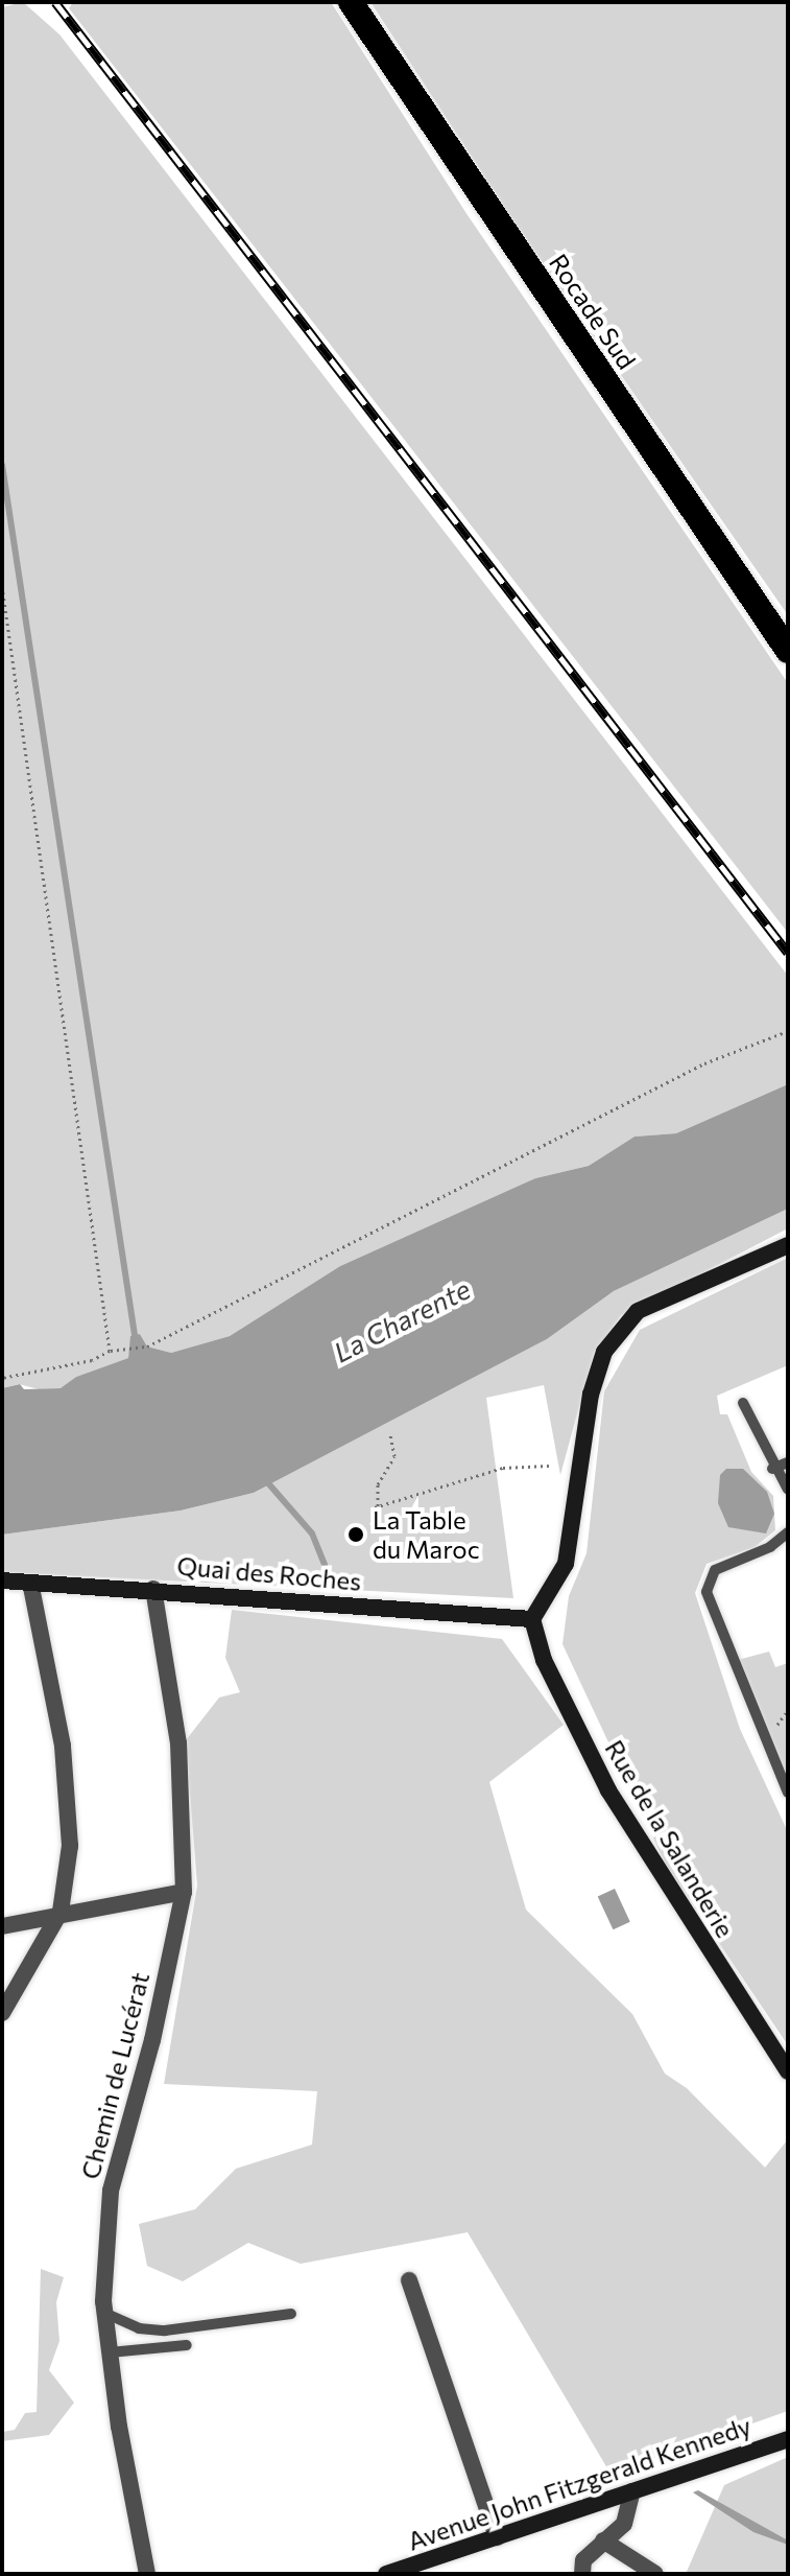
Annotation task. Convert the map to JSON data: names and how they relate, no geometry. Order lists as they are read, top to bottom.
{
  "streets": {
    "highway": ["Rocade Sud"],
    "street": [
      "Quai des Roches",
      "Rue de la Salanderie",
      "Chemin de Lucérat",
      "Avenue John Fitzgerald Kennedy"
    ]
  },
  "crossings": [
    ["Quai des Roches", "Rue de la Salanderie"],
    ["Quai des Roches", "Chemin de Lucérat"]
  ],
  "water": ["La Charente"],
  "places": ["La Table du Maroc"]
}
